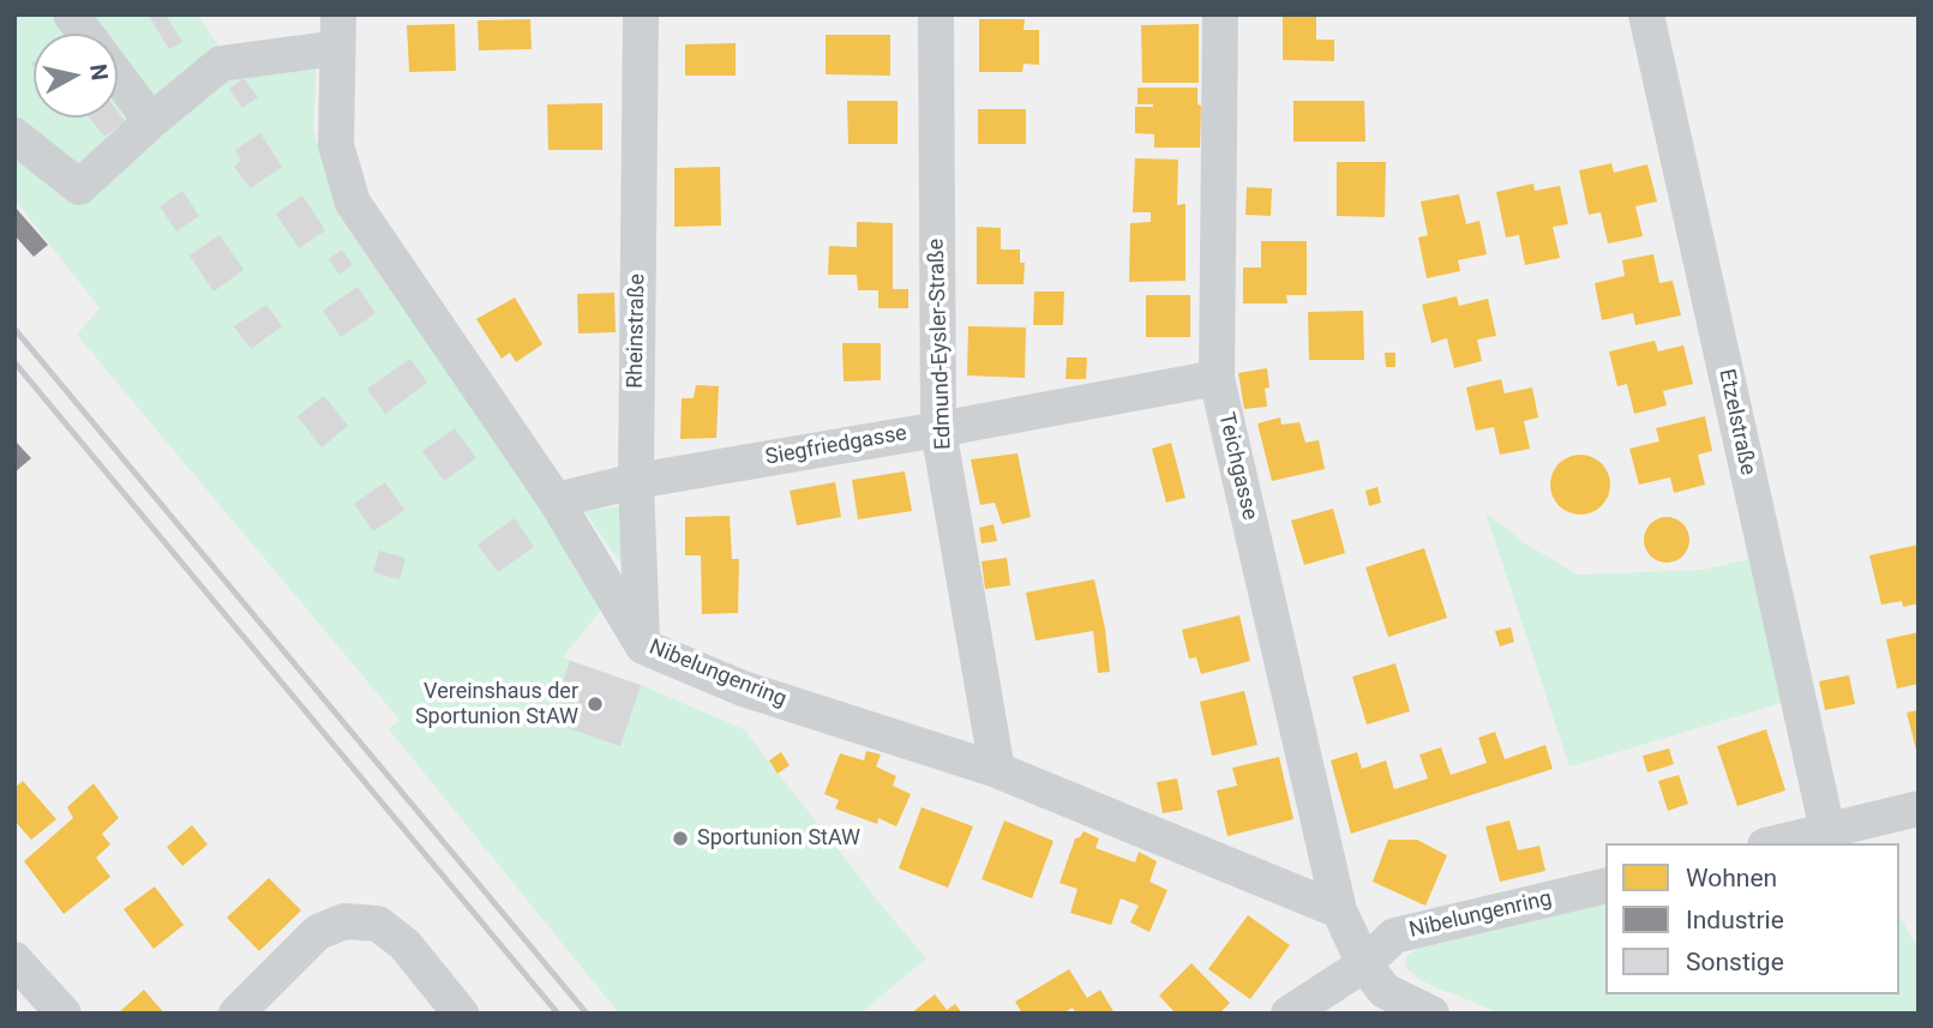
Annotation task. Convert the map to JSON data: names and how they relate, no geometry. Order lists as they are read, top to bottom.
{
  "streets": {
    "street": [
      "Rheinstraße",
      "Edmund-Eysler-Straße",
      "Etzelstraße",
      "Siegfriedgasse",
      "Teichgasse",
      "Nibelungenring"
    ]
  },
  "crossings": [
    ["Rheinstraße", "Siegfriedgasse"],
    ["Rheinstraße", "Nibelungenring"],
    ["Edmund-Eysler-Straße", "Siegfriedgasse"],
    ["Edmund-Eysler-Straße", "Nibelungenring"],
    ["Siegfriedgasse", "Teichgasse"],
    ["Siegfriedgasse", "Nibelungenring"],
    ["Teichgasse", "Nibelungenring"]
  ],
  "places": ["Vereinshaus der Sportunion StAW", "Sportunion StAW"],
  "legend": ["Wohnen", "Industrie", "Sonstige"],
  "north": "right"
}
